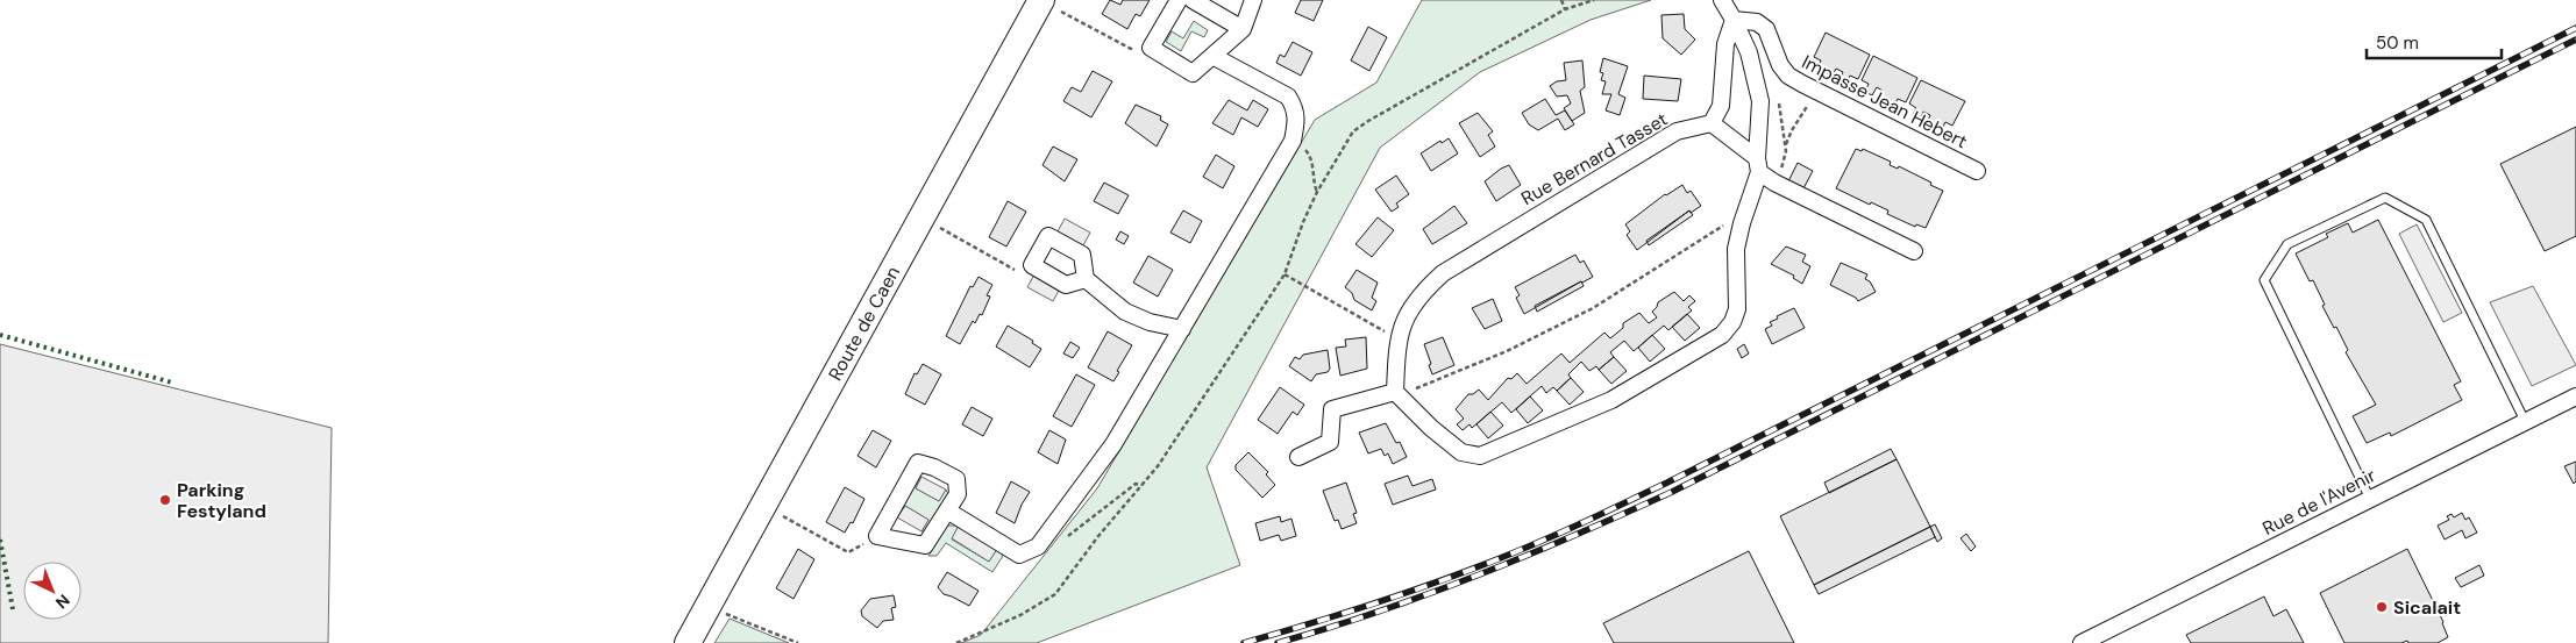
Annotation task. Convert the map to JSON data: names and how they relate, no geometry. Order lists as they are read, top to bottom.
{
  "streets": {
    "main road": ["Route de Caen"],
    "street": ["Impasse Jean Hebert", "Rue Bernard Tasset", "Rue de l'Avenir"]
  },
  "places": ["Parking Festyland", "Sicalait"],
  "scale_bar": "50 m",
  "north": "bottom right"
}
